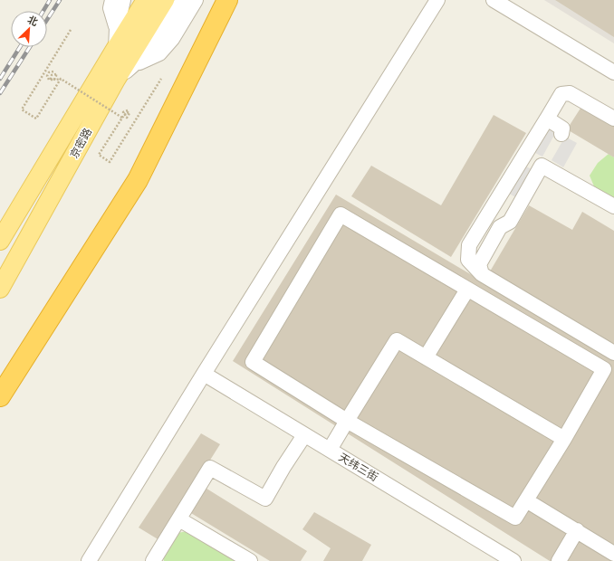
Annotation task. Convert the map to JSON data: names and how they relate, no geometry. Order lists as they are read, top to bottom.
{
  "streets": {
    "main road": ["京密路"],
    "street": ["天纬三街"]
  },
  "north": "top right"
}
